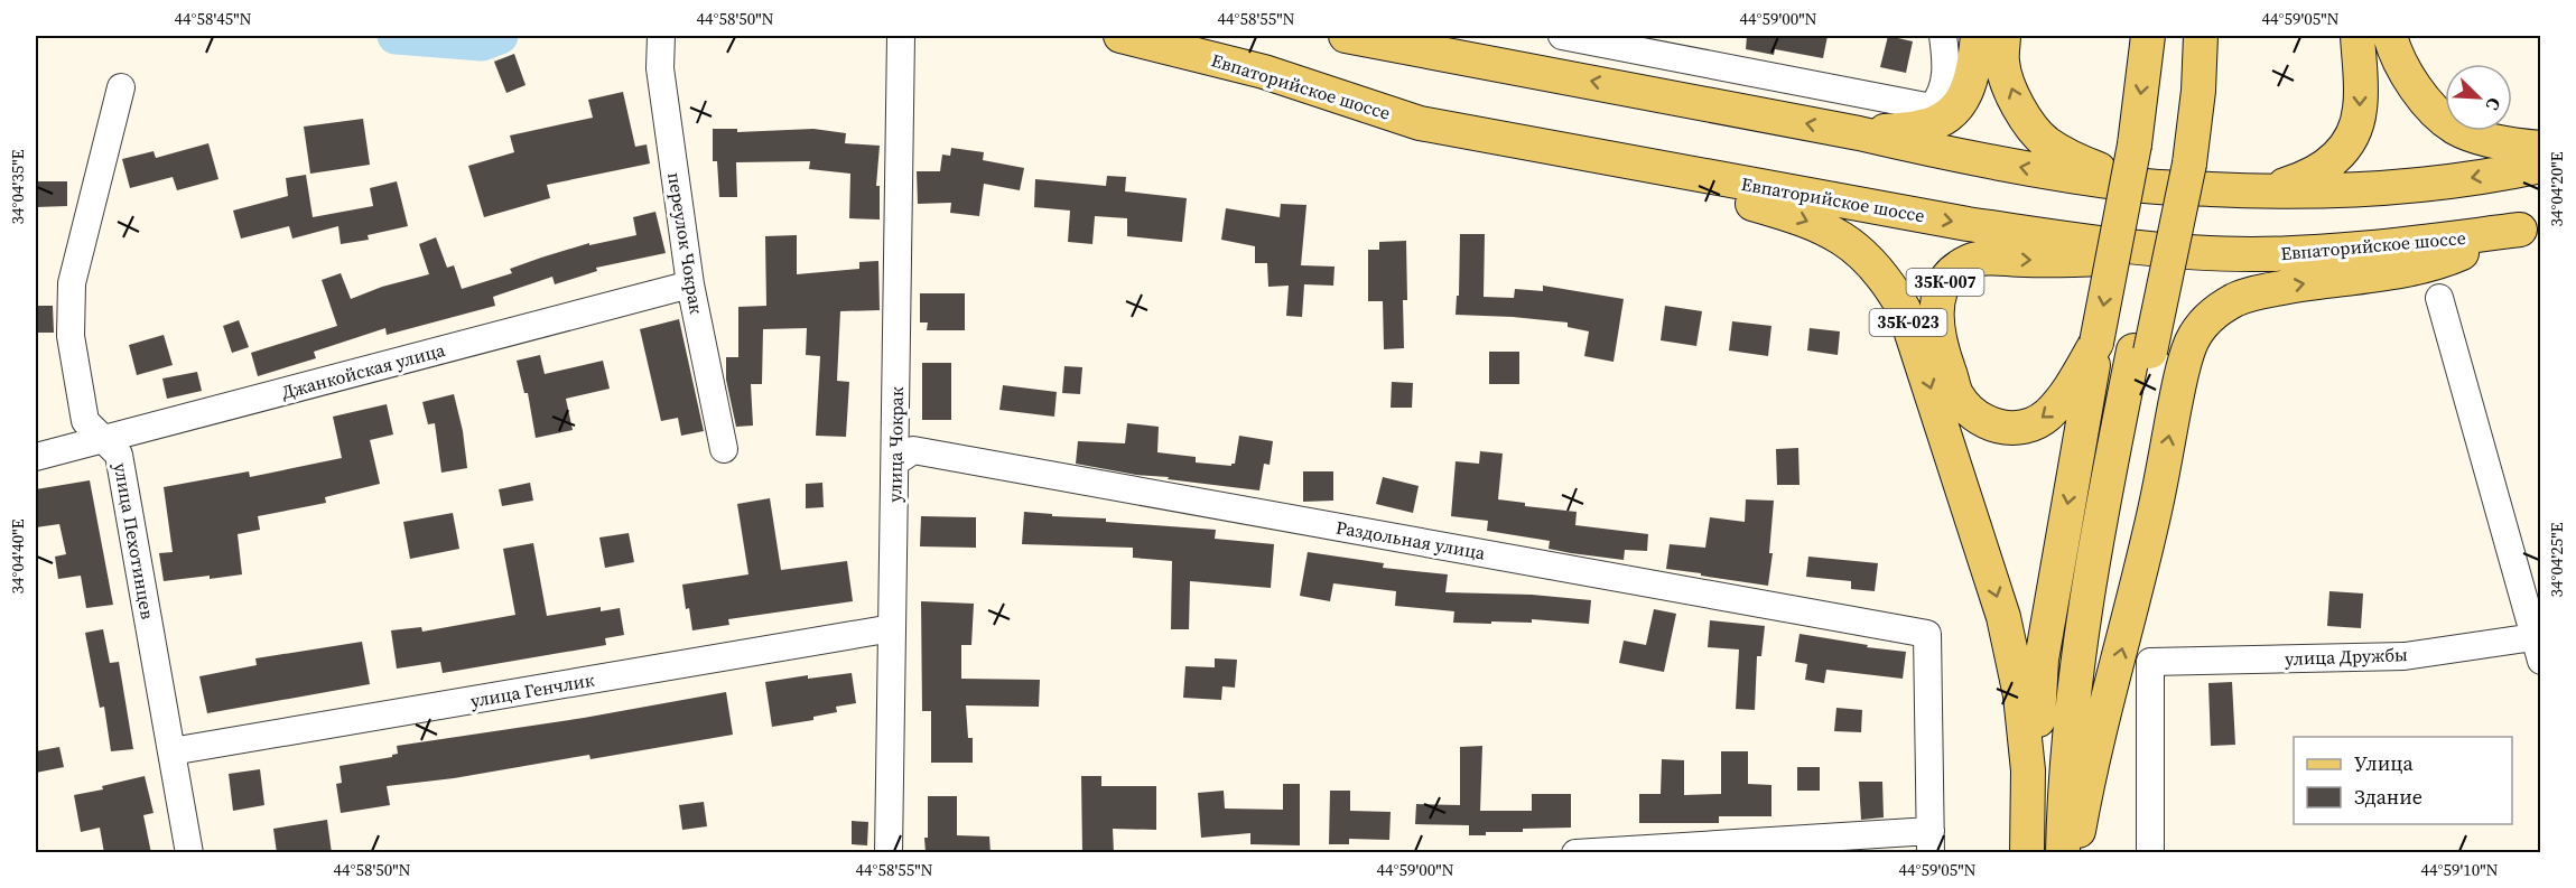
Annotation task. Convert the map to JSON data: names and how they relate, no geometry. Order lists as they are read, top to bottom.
{
  "streets": {
    "main road": ["Евпаторийское шоссе", "35К-007", "35К-023"],
    "street": [
      "переулок Чокрак",
      "Джанкойская улица",
      "улица Чокрак",
      "Раздольная улица",
      "улица Пехотинцев",
      "улица Дружбы",
      "улица Генчлик"
    ]
  },
  "crossings": [
    ["Евпаторийское шоссе", "35К-007"],
    ["Евпаторийское шоссе", "35К-023"],
    ["переулок Чокрак", "Джанкойская улица"],
    ["Джанкойская улица", "улица Пехотинцев"],
    ["улица Чокрак", "Раздольная улица"],
    ["улица Чокрак", "улица Генчлик"],
    ["улица Пехотинцев", "улица Генчлик"]
  ],
  "legend": ["Улица", "Здание"],
  "north": "bottom right",
  "coordinates": [
    "44°58'45\"N",
    "44°58'50\"N",
    "44°58'55\"N",
    "44°59'00\"N",
    "44°59'05\"N",
    "34°04'35\"E",
    "34°04'20\"E",
    "34°04'40\"E",
    "34°04'25\"E",
    "44°59'10\"N"
  ]
}
